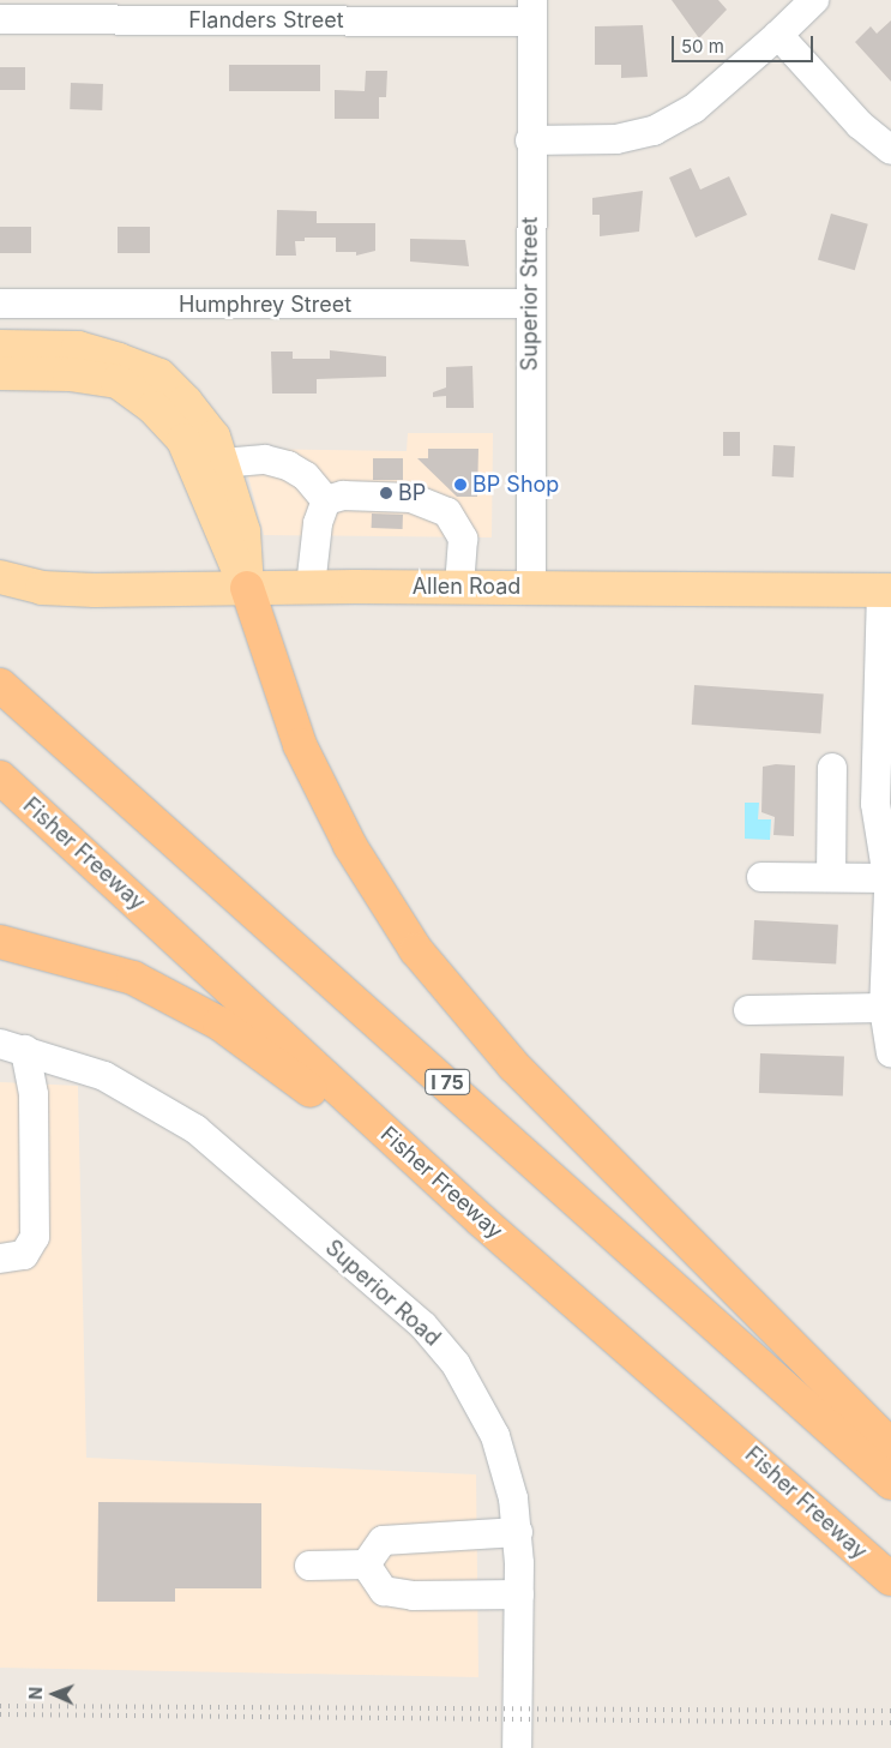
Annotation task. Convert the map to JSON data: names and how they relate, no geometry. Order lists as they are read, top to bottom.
{
  "streets": {
    "highway": ["Fisher Freeway", "I 75"],
    "main road": ["Allen Road"],
    "street": [
      "Flanders Street",
      "Superior Street",
      "Humphrey Street",
      "Superior Road"
    ]
  },
  "crossings": [
    ["Flanders Street", "Superior Street"],
    ["Superior Street", "Humphrey Street"],
    ["Superior Street", "Allen Road"]
  ],
  "places": ["BP Shop", "BP"],
  "scale_bar": "50 m",
  "north": "left"
}
